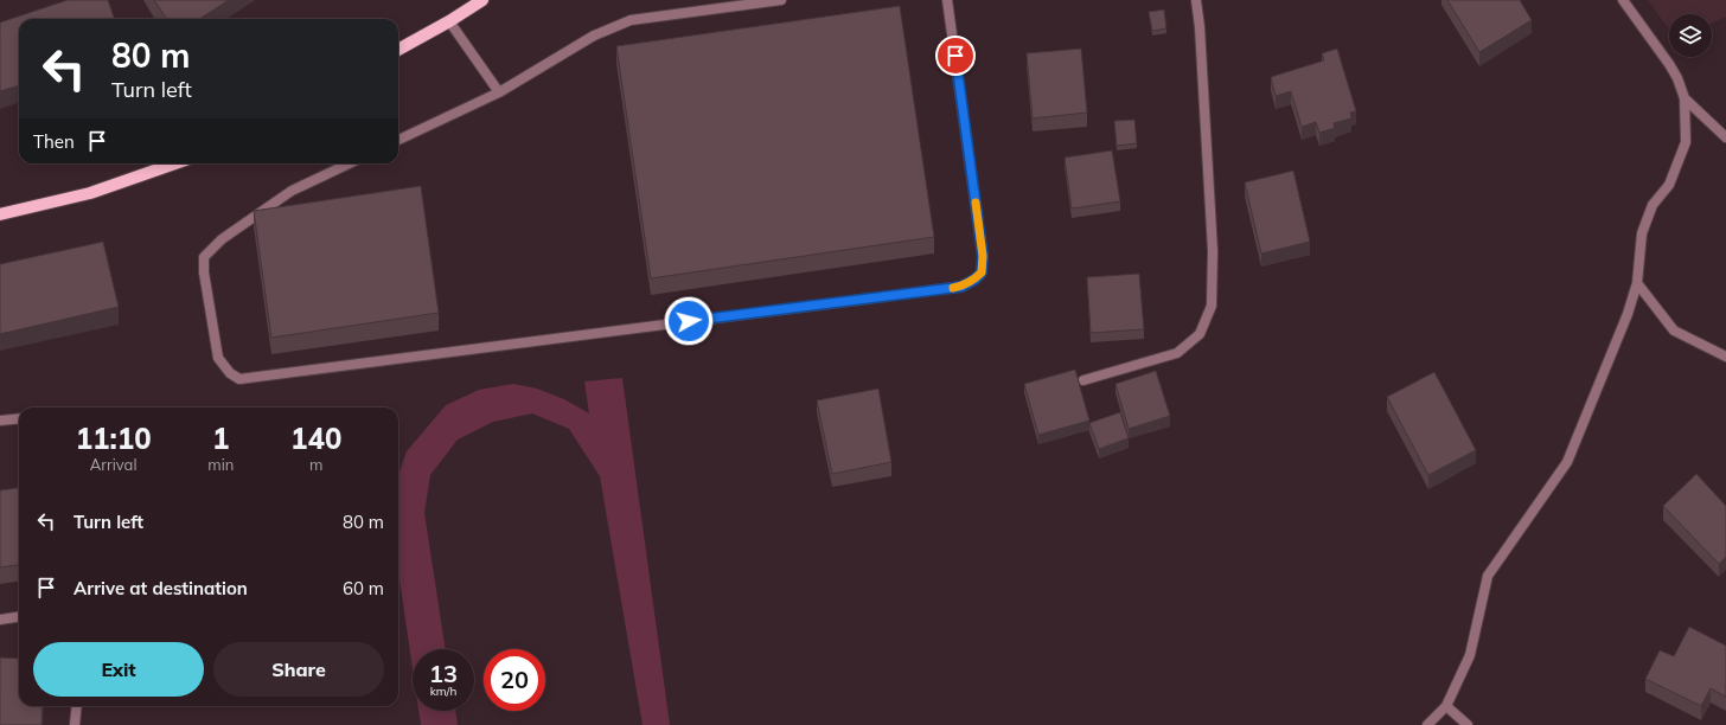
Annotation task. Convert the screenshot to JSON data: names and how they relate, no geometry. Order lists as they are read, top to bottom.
{
  "page": {
    "turn": ["80 m", "Turn left"],
    "then": "Then",
    "eta": [
      "11:10",
      "Arrival",
      "1",
      "min",
      "140",
      "m"
    ],
    "list": [
      {
        "name": "Turn left",
        "value": "80 m"
      },
      {
        "name": "Arrive at destination",
        "value": "60 m"
      }
    ],
    "buttons": ["Exit", "Share"],
    "speed": "13 km/h",
    "limit": "20"
  }
}
